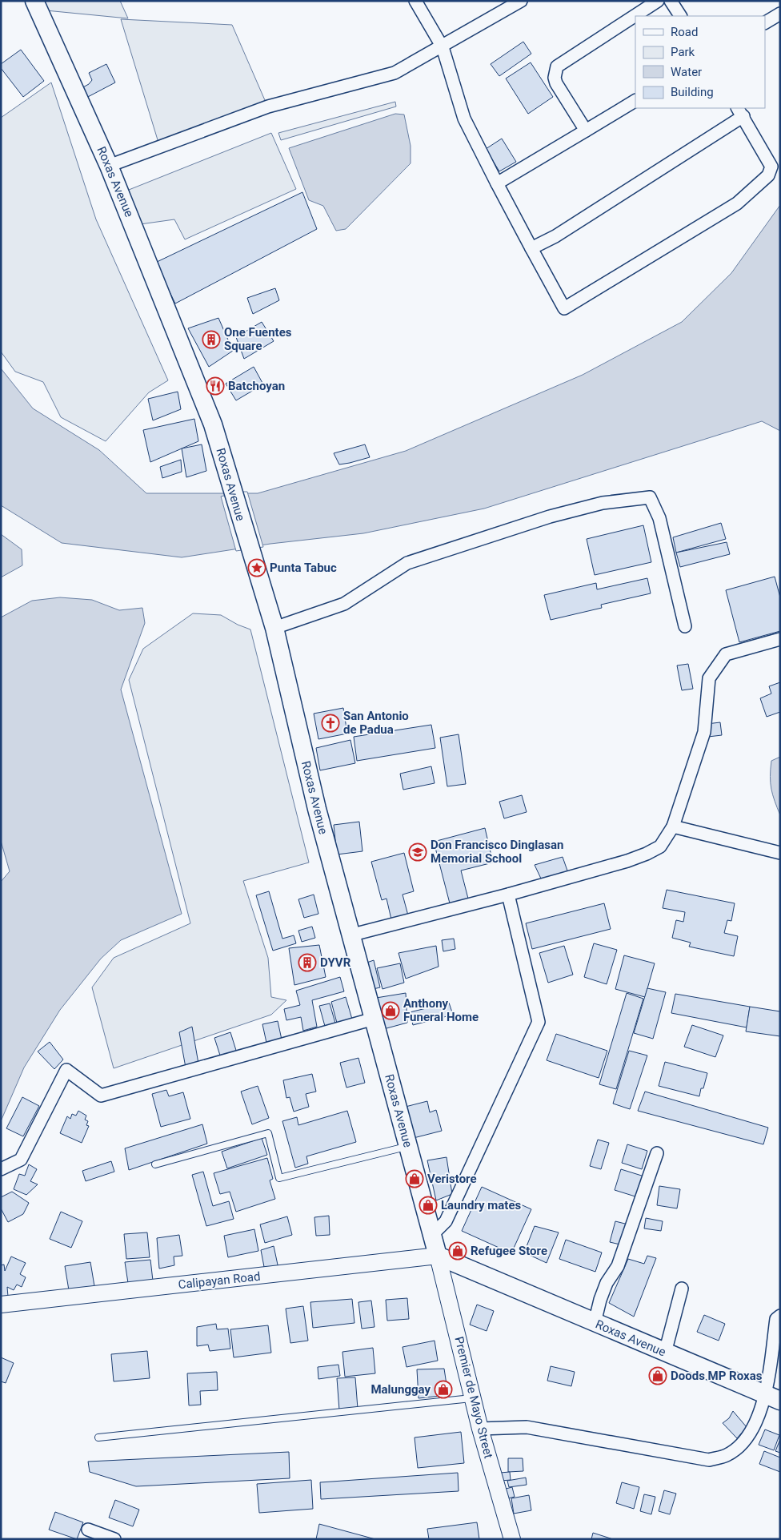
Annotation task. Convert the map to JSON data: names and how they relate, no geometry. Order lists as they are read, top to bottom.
{
  "streets": {
    "main road": ["Roxas Avenue", "Calipayan Road", "Premier de Mayo Street"]
  },
  "crossings": [
    ["Roxas Avenue", "Calipayan Road"],
    ["Roxas Avenue", "Premier de Mayo Street"],
    ["Calipayan Road", "Premier de Mayo Street"]
  ],
  "places": {
    "building": ["One Fuentes Square", "DYVR"],
    "restaurant": ["Batchoyan"],
    "place": ["Punta Tabuc"],
    "church": ["San Antonio de Padua"],
    "school or university": ["Don Francisco Dinglasan Memorial School"],
    "shop": [
      "Anthony Funeral Home",
      "Veristore",
      "Laundry mates",
      "Refugee Store",
      "Doods MP Roxas",
      "Malunggay"
    ]
  },
  "legend": [
    "Road",
    "Park",
    "Water",
    "Building"
  ]
}
